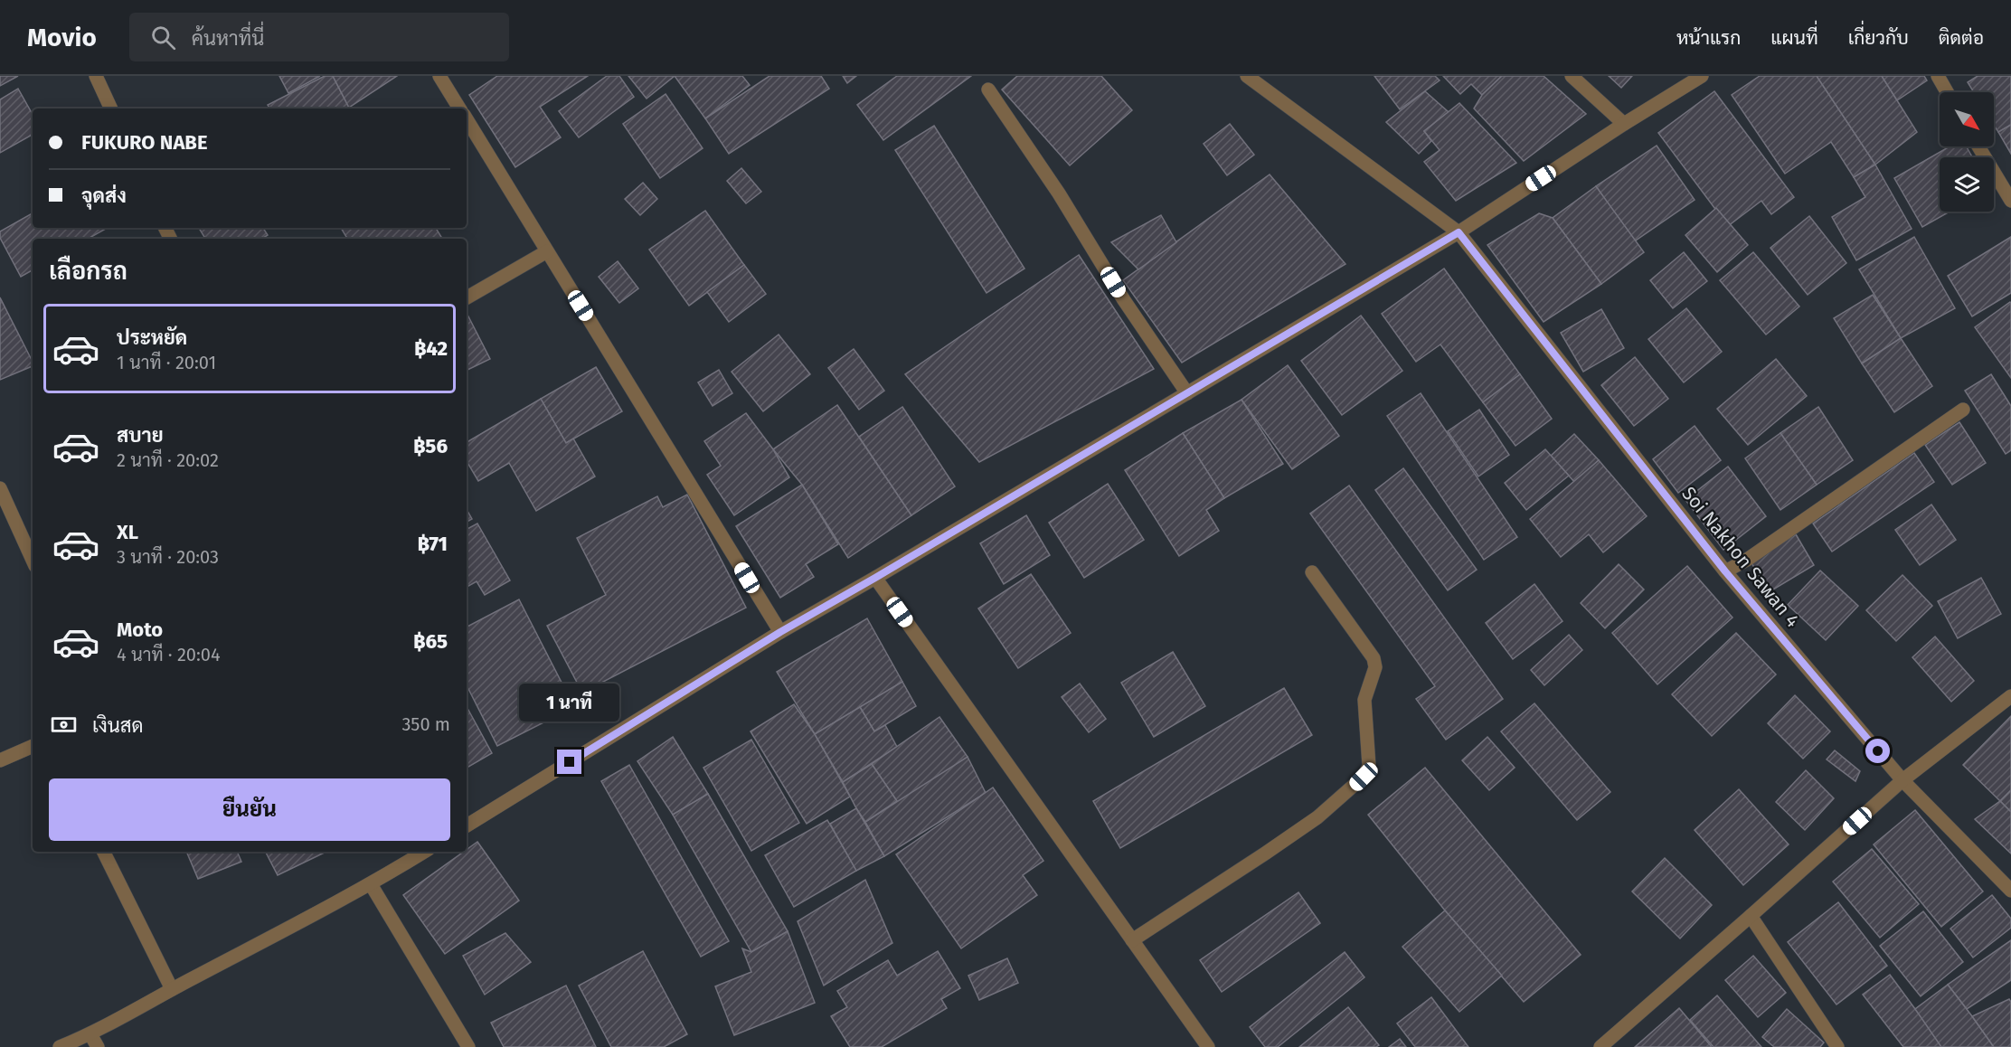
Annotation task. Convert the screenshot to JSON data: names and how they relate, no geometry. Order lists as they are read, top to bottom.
{
  "streets": {
    "street": ["Soi Nakhon Sawan 4"]
  },
  "north": "bottom right",
  "page": {
    "header": "Movio",
    "search": "ค้นหาที่นี่",
    "nav": [
      "หน้าแรก",
      "แผนที่",
      "เกี่ยวกับ",
      "ติดต่อ"
    ],
    "banner": ["FUKURO NABE", "จุดส่ง"],
    "heading": "เลือกรถ",
    "list": [
      {
        "name": "ประหยัด",
        "note": "1 นาที · 20:01",
        "value": "฿42"
      },
      {
        "name": "สบาย",
        "note": "2 นาที · 20:02",
        "value": "฿56"
      },
      {
        "name": "XL",
        "note": "3 นาที · 20:03",
        "value": "฿71"
      },
      {
        "name": "Moto",
        "note": "4 นาที · 20:04",
        "value": "฿65"
      }
    ],
    "bubble": "1 นาที",
    "pay": ["เงินสด", "350 m"],
    "buttons": "ยืนยัน"
  }
}
